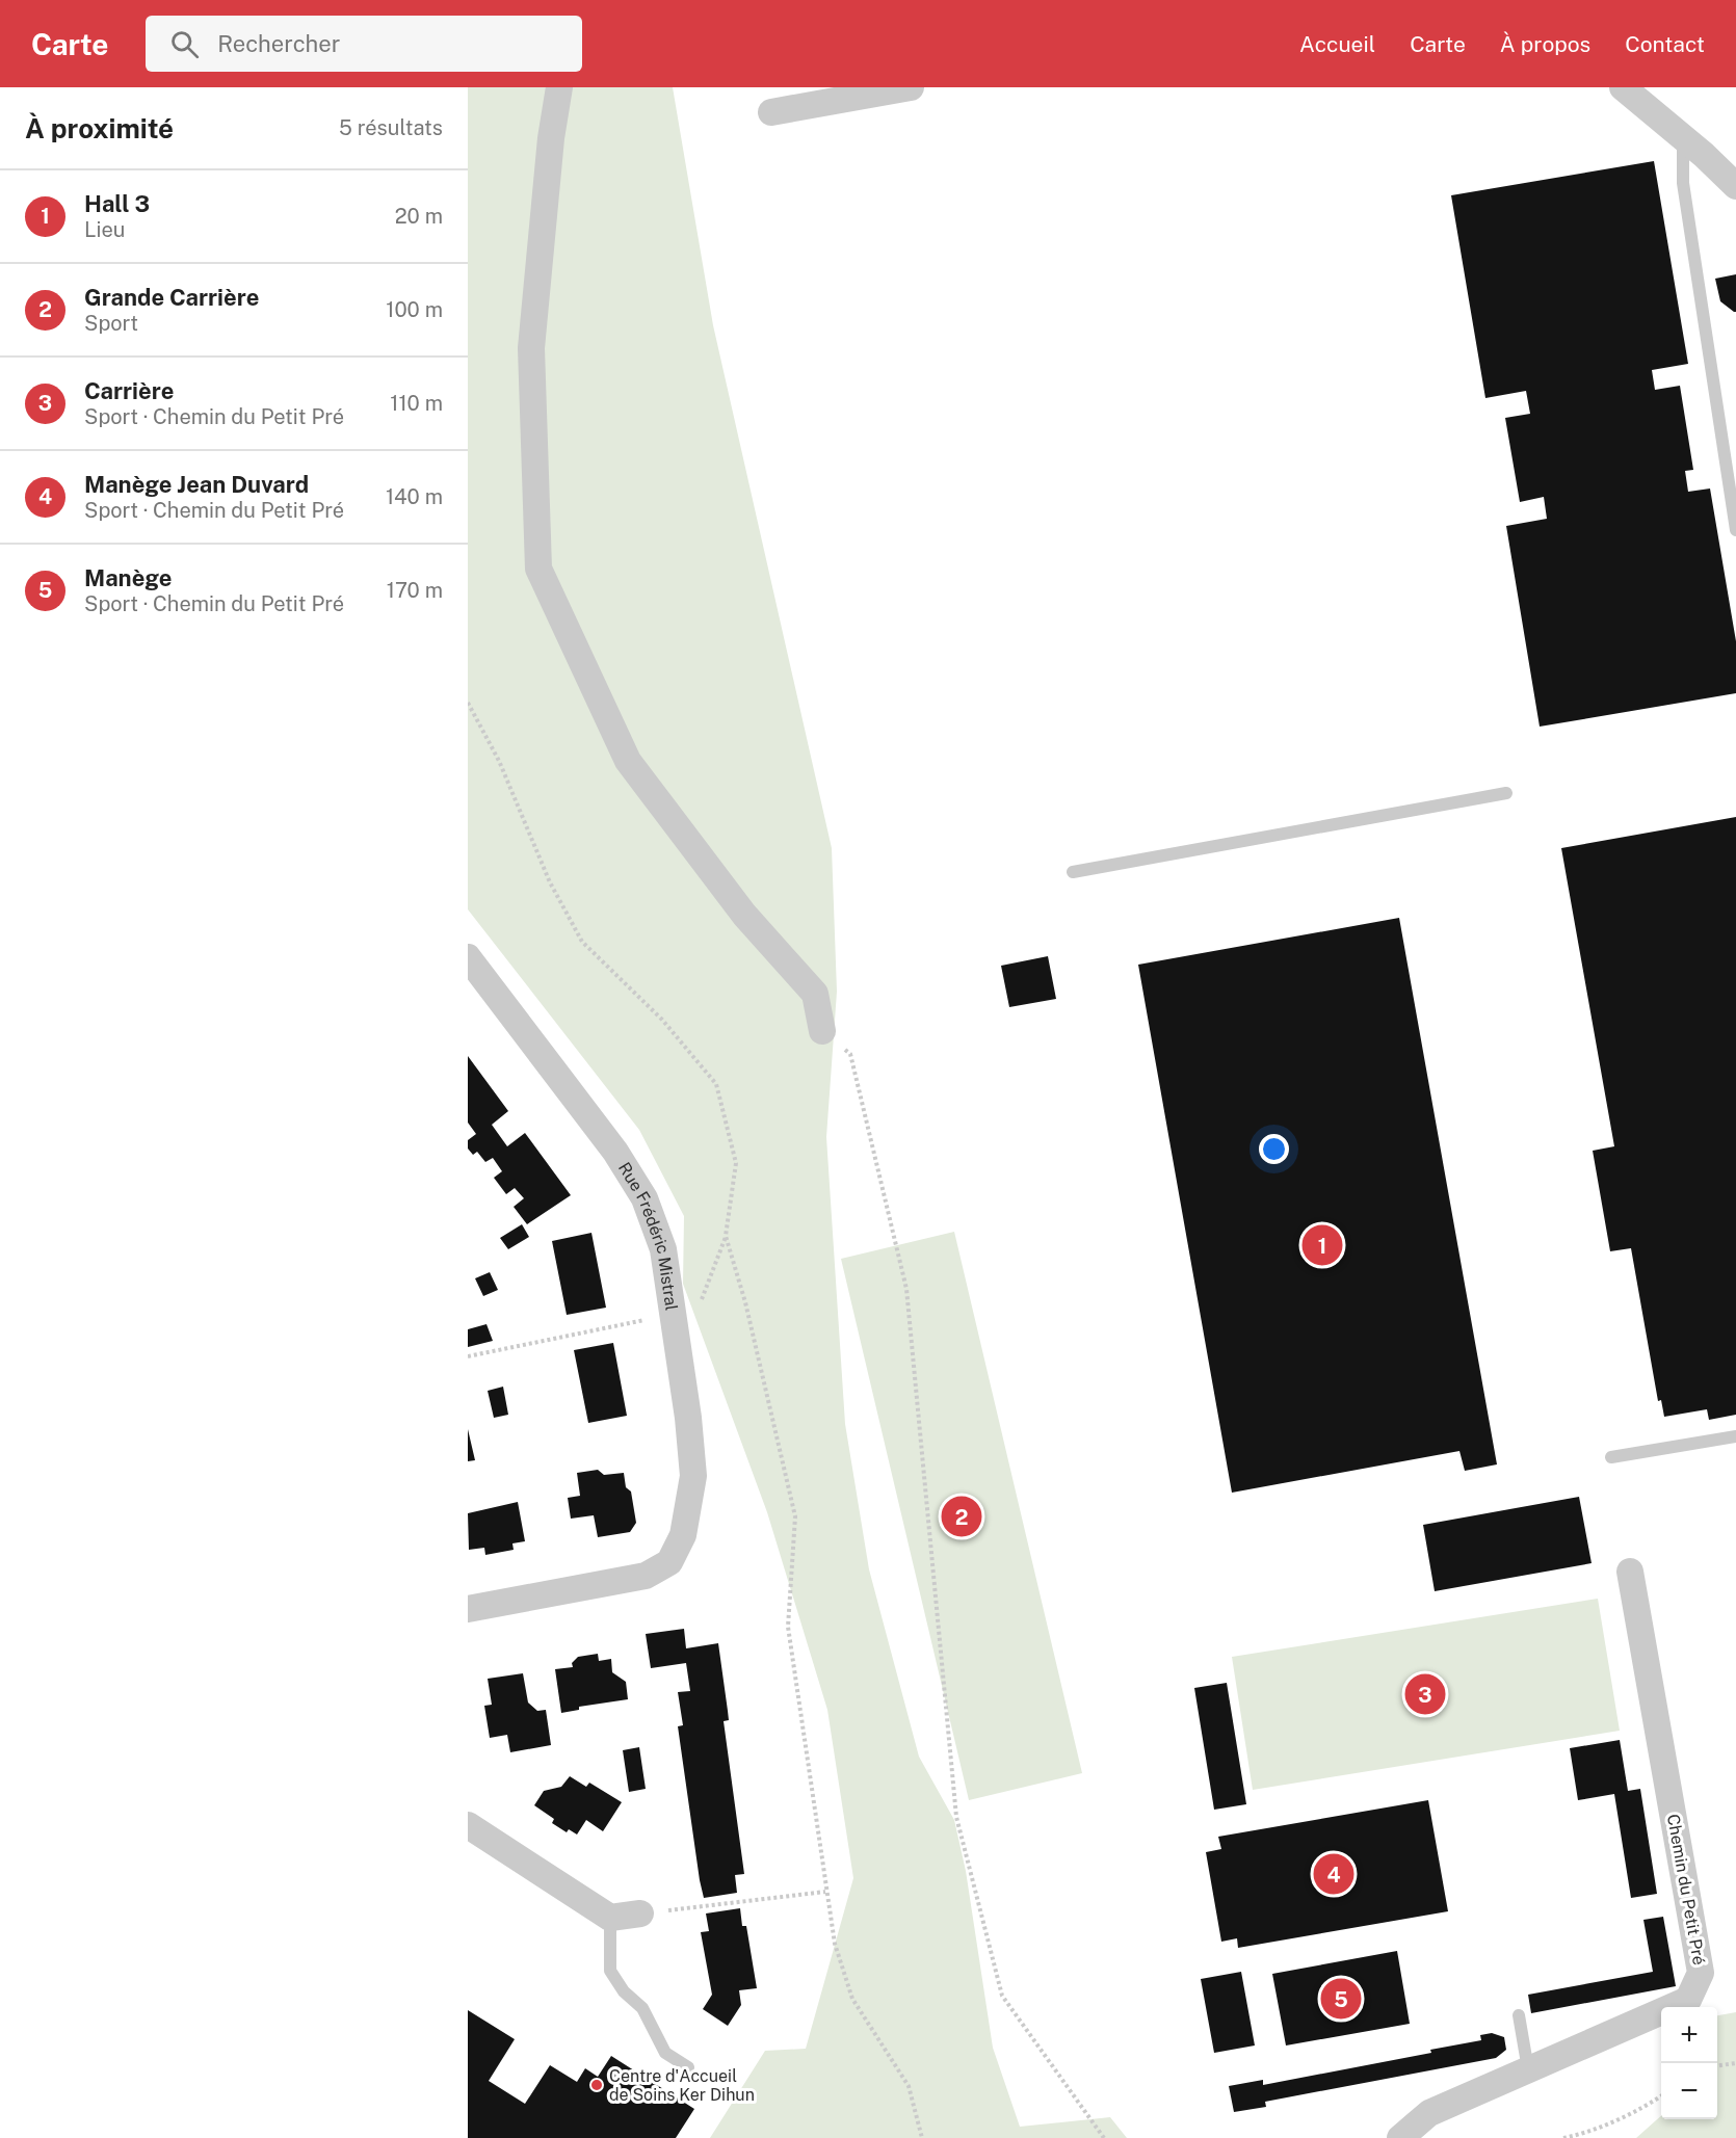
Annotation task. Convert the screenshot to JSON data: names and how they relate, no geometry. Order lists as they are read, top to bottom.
{
  "streets": {
    "street": ["Rue Frédéric Mistral", "Chemin du Petit Pré"]
  },
  "places": ["Centre d'Accueil de Soins Ker Dihun"],
  "page": {
    "header": "Carte",
    "search": "Rechercher",
    "nav": [
      "Accueil",
      "Carte",
      "À propos",
      "Contact"
    ],
    "heading": ["À proximité", "5 résultats"],
    "list": [
      {
        "mark": "1",
        "name": "Hall 3",
        "note": "Lieu",
        "value": "20 m"
      },
      {
        "mark": "2",
        "name": "Grande Carrière",
        "note": "Sport",
        "value": "100 m"
      },
      {
        "mark": "3",
        "name": "Carrière",
        "note": "Sport · Chemin du Petit Pré",
        "value": "110 m"
      },
      {
        "mark": "4",
        "name": "Manège Jean Duvard",
        "note": "Sport · Chemin du Petit Pré",
        "value": "140 m"
      },
      {
        "mark": "5",
        "name": "Manège",
        "note": "Sport · Chemin du Petit Pré",
        "value": "170 m"
      }
    ],
    "pins": [
      "1",
      "2",
      "3",
      "4",
      "5"
    ],
    "map_buttons": ["+", "−"]
  }
}
